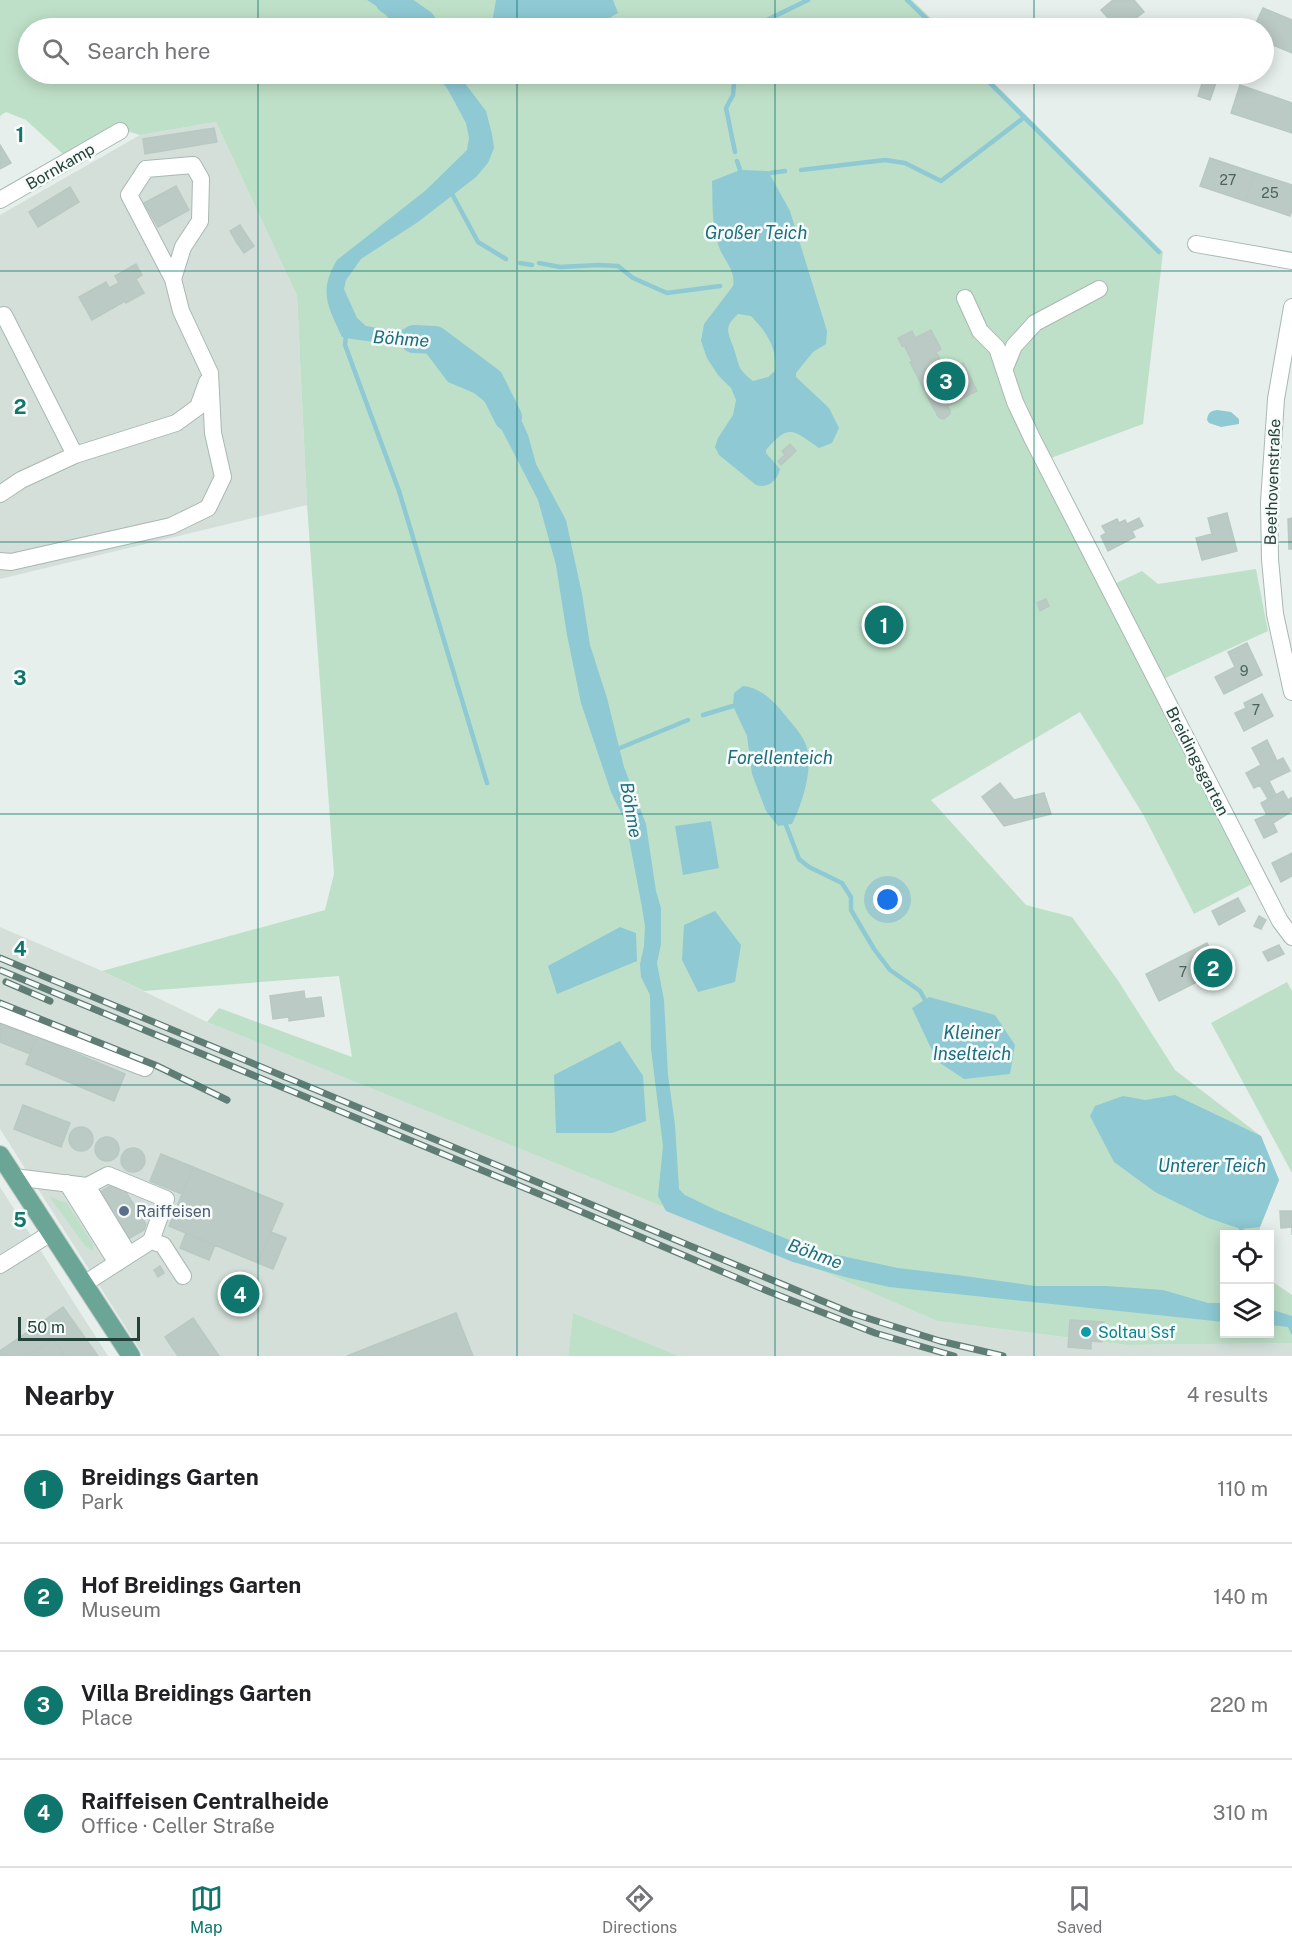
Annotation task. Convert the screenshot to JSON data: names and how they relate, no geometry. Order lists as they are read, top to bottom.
{
  "streets": {
    "street": ["Bornkamp", "Beethovenstraße", "Breidingsgarten"]
  },
  "water": [
    "Großer Teich",
    "Böhme",
    "Forellenteich",
    "Kleiner Inselteich",
    "Unterer Teich"
  ],
  "places": ["Raiffeisen", "Soltau Ssf"],
  "house_numbers": [
    "27",
    "25",
    "9",
    "7",
    "7"
  ],
  "scale_bar": "50 m",
  "page": {
    "search": "Search here",
    "pins": [
      "3",
      "1",
      "2",
      "4"
    ],
    "scale": "50 m",
    "heading": ["Nearby", "4 results"],
    "list": [
      {
        "mark": "1",
        "name": "Breidings Garten",
        "note": "Park",
        "value": "110 m"
      },
      {
        "mark": "2",
        "name": "Hof Breidings Garten",
        "note": "Museum",
        "value": "140 m"
      },
      {
        "mark": "3",
        "name": "Villa Breidings Garten",
        "note": "Place",
        "value": "220 m"
      },
      {
        "mark": "4",
        "name": "Raiffeisen Centralheide",
        "note": "Office · Celler Straße",
        "value": "310 m"
      }
    ],
    "nav": ["Map", "Directions", "Saved"]
  },
  "grid": {
    "rows": [
      "1",
      "2",
      "3",
      "4",
      "5"
    ]
  }
}
